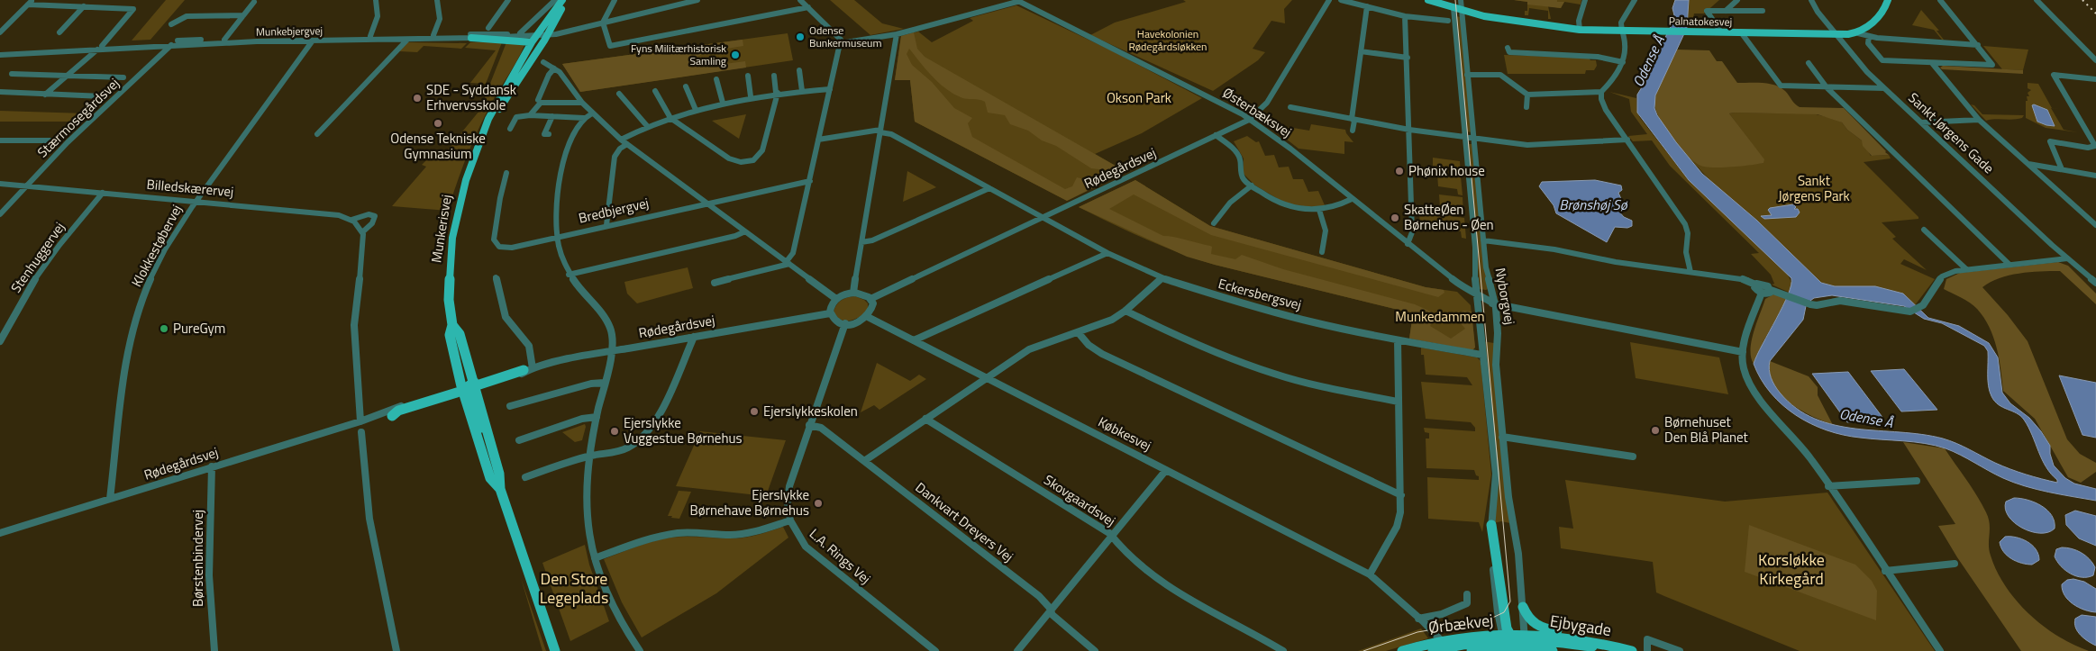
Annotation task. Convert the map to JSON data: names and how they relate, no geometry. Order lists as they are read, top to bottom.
{
  "streets": {
    "main road": [
      "Palnatokesvej",
      "Munkerisvej",
      "Nyborgvej",
      "Ørbækvej",
      "Ejbygade"
    ],
    "street": [
      "Munkebjergvej",
      "Østerbæksvej",
      "Stærmosegårdsvej",
      "Sankt Jørgens Gade",
      "Rødegårdsvej",
      "Billedskærervej",
      "Bredbjergvej",
      "Klokkestøbervej",
      "Stenhuggervej",
      "Eckersbergsvej",
      "Købkesvej",
      "Skovgaardsvej",
      "Dankvart Dreyers Vej",
      "L.A. Rings Vej",
      "Børstenbindervej"
    ]
  },
  "crossings": [
    ["Palnatokesvej", "Sankt Jørgens Gade"],
    ["Palnatokesvej", "Nyborgvej"],
    ["Munkebjergvej", "Stærmosegårdsvej"],
    ["Munkebjergvej", "Munkerisvej"],
    ["Munkebjergvej", "Klokkestøbervej"],
    ["Østerbæksvej", "Rødegårdsvej"],
    ["Østerbæksvej", "Nyborgvej"],
    ["Stærmosegårdsvej", "Billedskærervej"],
    ["Rødegårdsvej", "Munkerisvej"],
    ["Rødegårdsvej", "Klokkestøbervej"],
    ["Rødegårdsvej", "Eckersbergsvej"],
    ["Rødegårdsvej", "Købkesvej"],
    ["Rødegårdsvej", "L.A. Rings Vej"],
    ["Rødegårdsvej", "Børstenbindervej"],
    ["Billedskærervej", "Klokkestøbervej"],
    ["Billedskærervej", "Stenhuggervej"],
    ["Eckersbergsvej", "Nyborgvej"],
    ["Nyborgvej", "Ørbækvej"],
    ["Nyborgvej", "Ejbygade"],
    ["Købkesvej", "L.A. Rings Vej"],
    ["Købkesvej", "Ørbækvej"],
    ["Dankvart Dreyers Vej", "L.A. Rings Vej"],
    ["Ørbækvej", "Ejbygade"]
  ],
  "water": ["Odense Å", "Brønshøj Sø"],
  "parks": [
    "Havekolonien Rødegårdsløkken",
    "Okson Park",
    "Sankt Jørgens Park",
    "Munkedammen",
    "Korsløkke Kirkegård",
    "Den Store Legeplads"
  ],
  "places": [
    "Odense Bunkermuseum",
    "Fyns Militærhistorisk Samling",
    "SDE - Syddansk Erhvervsskole",
    "Odense Tekniske Gymnasium",
    "Phønix house",
    "SkatteØen Børnehus - Øen",
    "PureGym",
    "Ejerslykkeskolen",
    "Børnehuset Den Blå Planet",
    "Ejerslykke Vuggestue Børnehus",
    "Ejerslykke Børnehave Børnehus"
  ]
}
